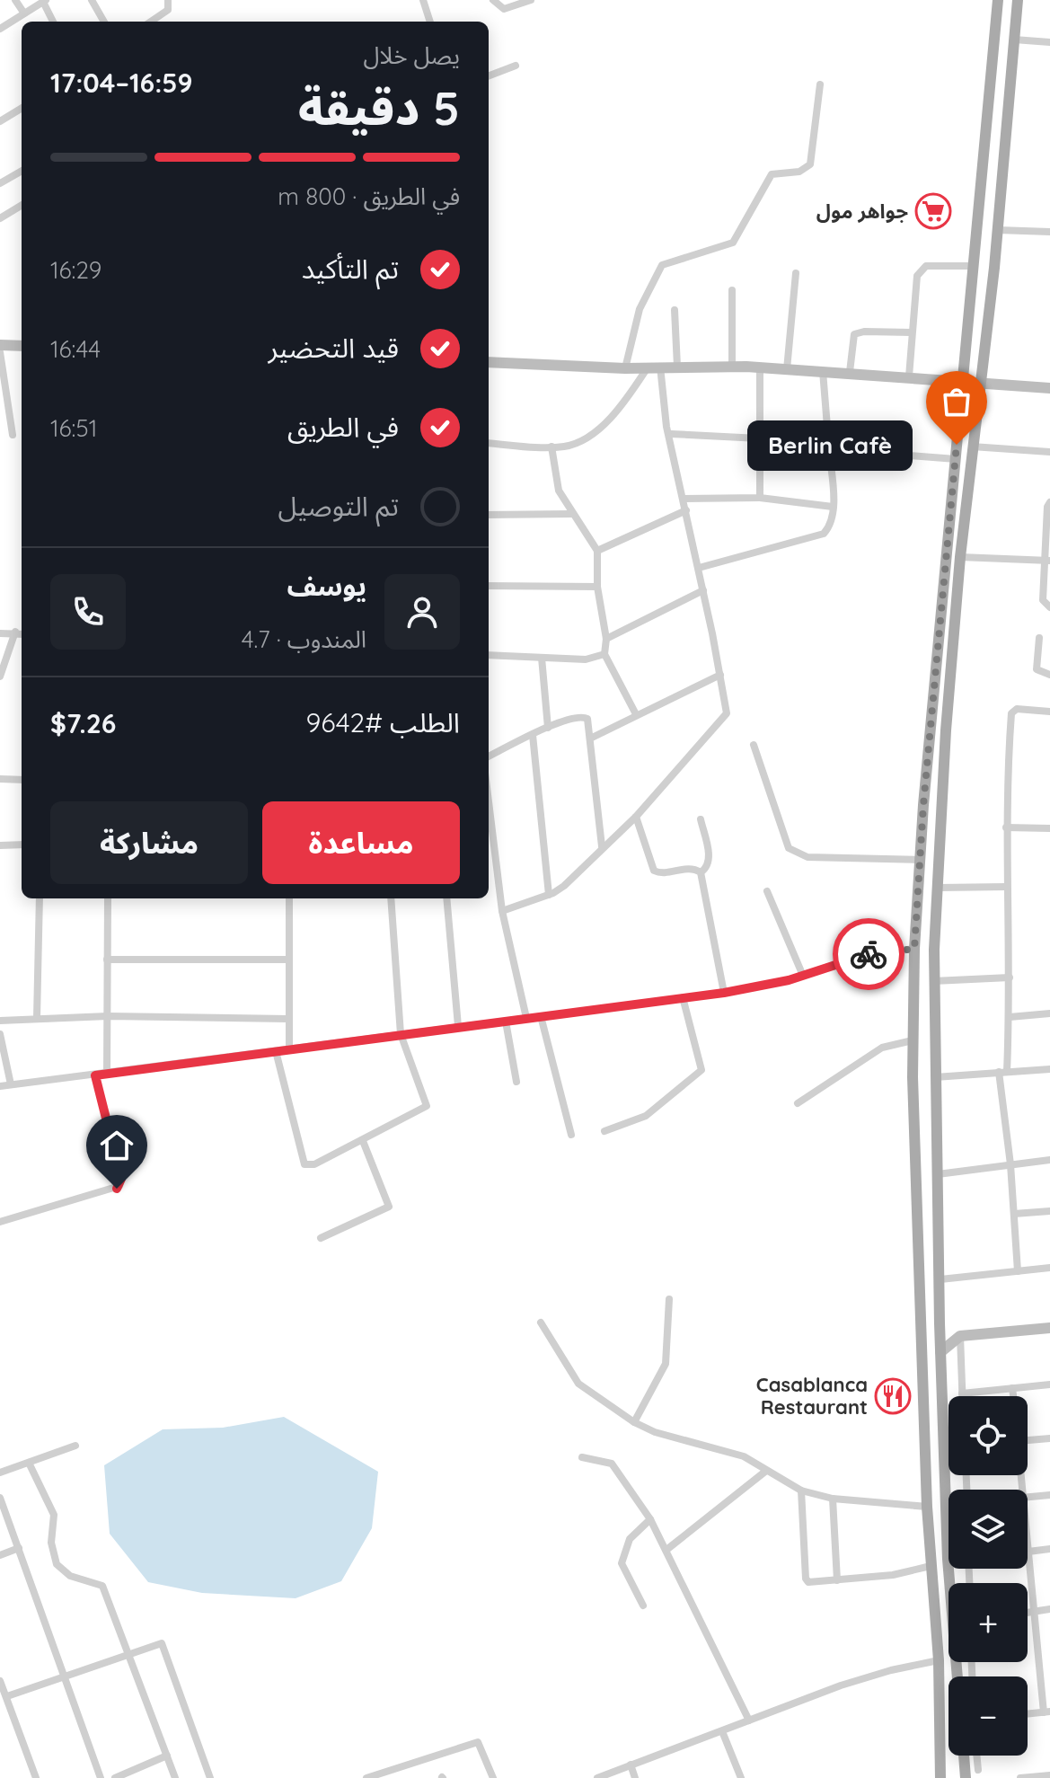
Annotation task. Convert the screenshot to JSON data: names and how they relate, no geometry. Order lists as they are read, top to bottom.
{
  "places": {
    "supermarket": ["جواهر مول"],
    "other": ["Berlin Cafè"],
    "restaurant": ["Casablanca Restaurant"]
  },
  "page": {
    "heading": ["5 دقيقة", "يصل خلال", "16:59–17:04"],
    "panel": [
      "يوسف",
      "المندوب · 4.7",
      "الطلب #9642",
      "$7.26"
    ],
    "bar": "في الطريق · 800 m",
    "list": [
      ["تم التأكيد", "16:29"],
      ["قيد التحضير", "16:44"],
      ["في الطريق", "16:51"],
      "تم التوصيل"
    ],
    "bubble": "Berlin Cafè",
    "buttons": ["مساعدة", "مشاركة"],
    "map_buttons": ["+", "−"]
  }
}
